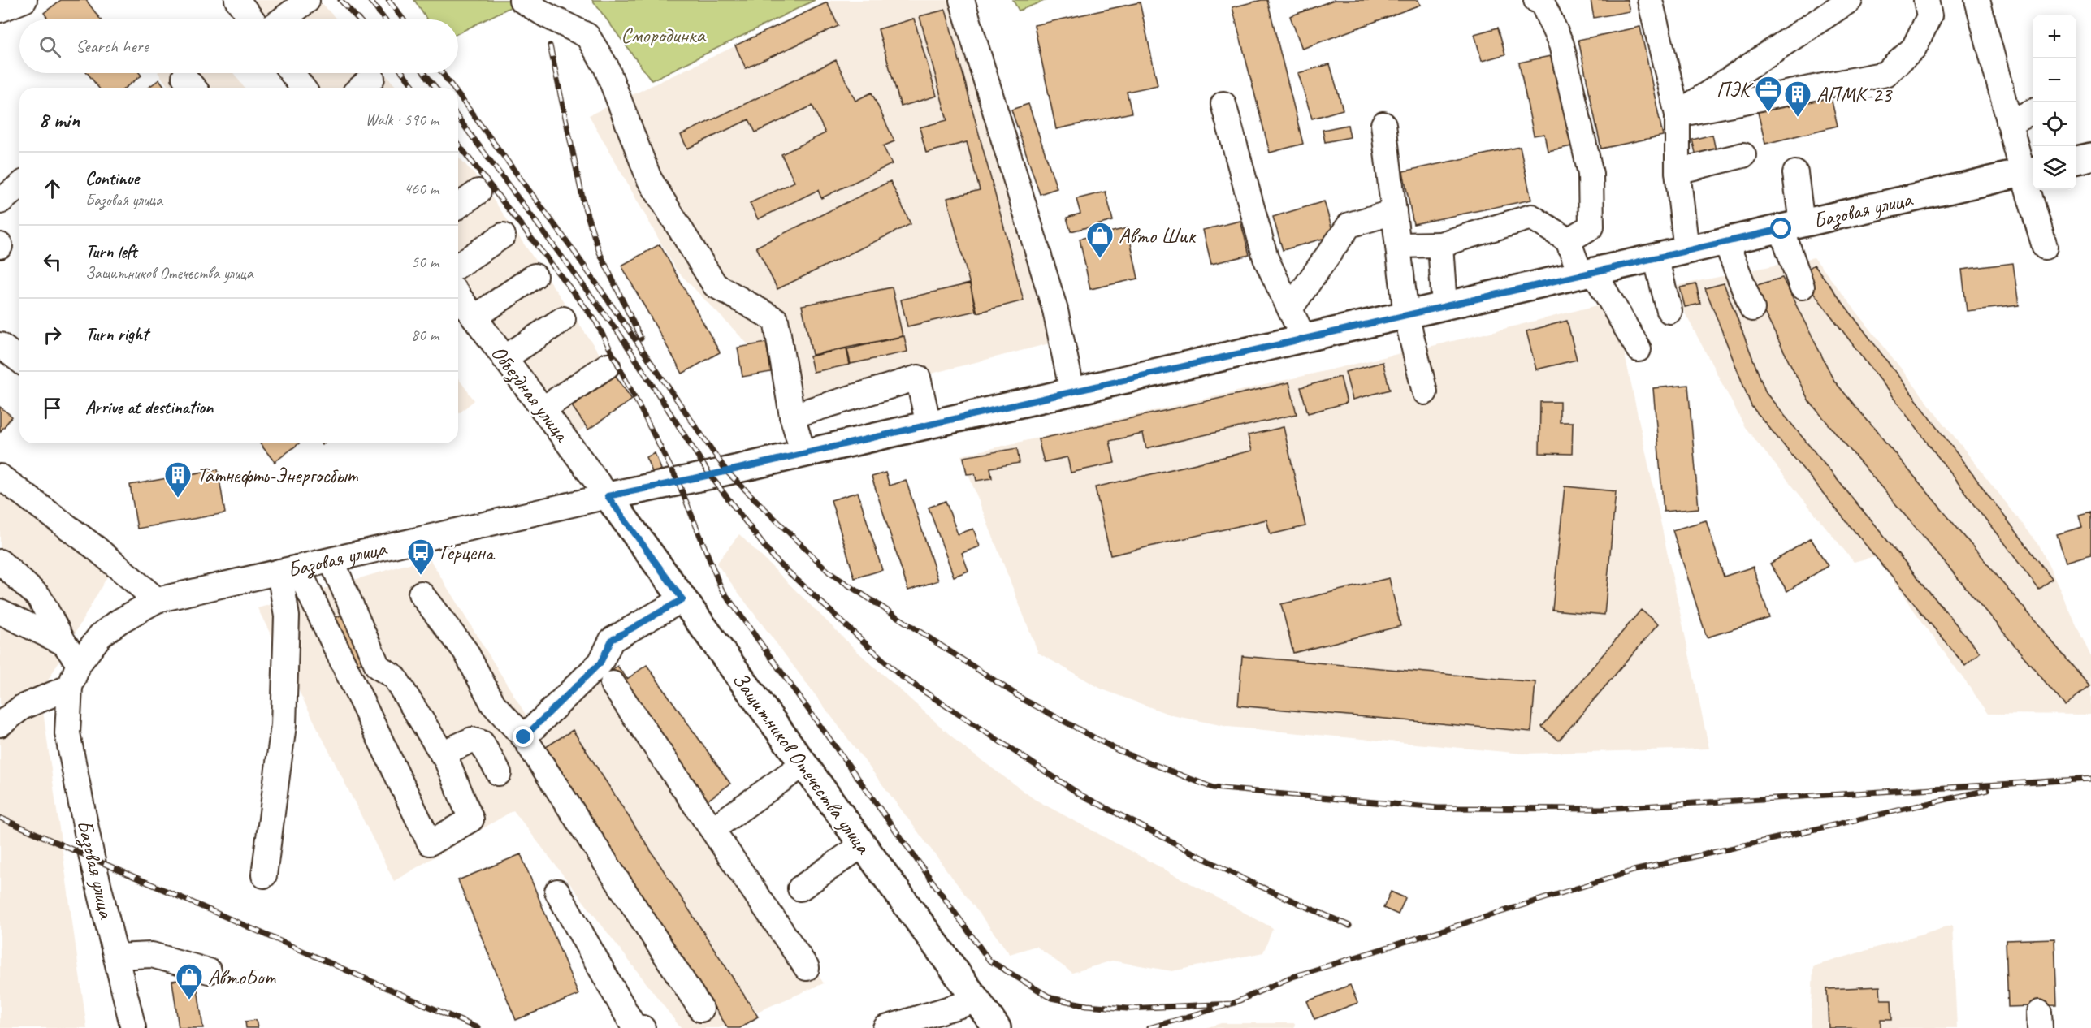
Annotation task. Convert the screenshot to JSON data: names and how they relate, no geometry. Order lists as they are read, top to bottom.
{
  "streets": {
    "main road": ["Базовая улица", "Защитников Отечества улица"],
    "street": ["Объездная улица"]
  },
  "crossings": [
    ["Базовая улица", "Объездная улица"],
    ["Базовая улица", "Защитников Отечества улица"],
    ["Объездная улица", "Защитников Отечества улица"]
  ],
  "parks": ["Смородинка"],
  "places": {
    "office": ["ПЭК"],
    "building": ["АПМК-23", "Татнефть-Энергосбыт"],
    "shop": ["Авто Шик", "АвтоБот"],
    "bus stop": ["Герцена"]
  },
  "page": {
    "map_buttons": ["+", "−"],
    "search": "Search here",
    "heading": ["8 min", "Walk · 590 m"],
    "list": [
      ["Continue", "Базовая улица", "460 m"],
      ["Turn left", "Защитников Отечества улица", "50 m"],
      ["Turn right", "80 m"],
      "Arrive at destination"
    ]
  }
}
